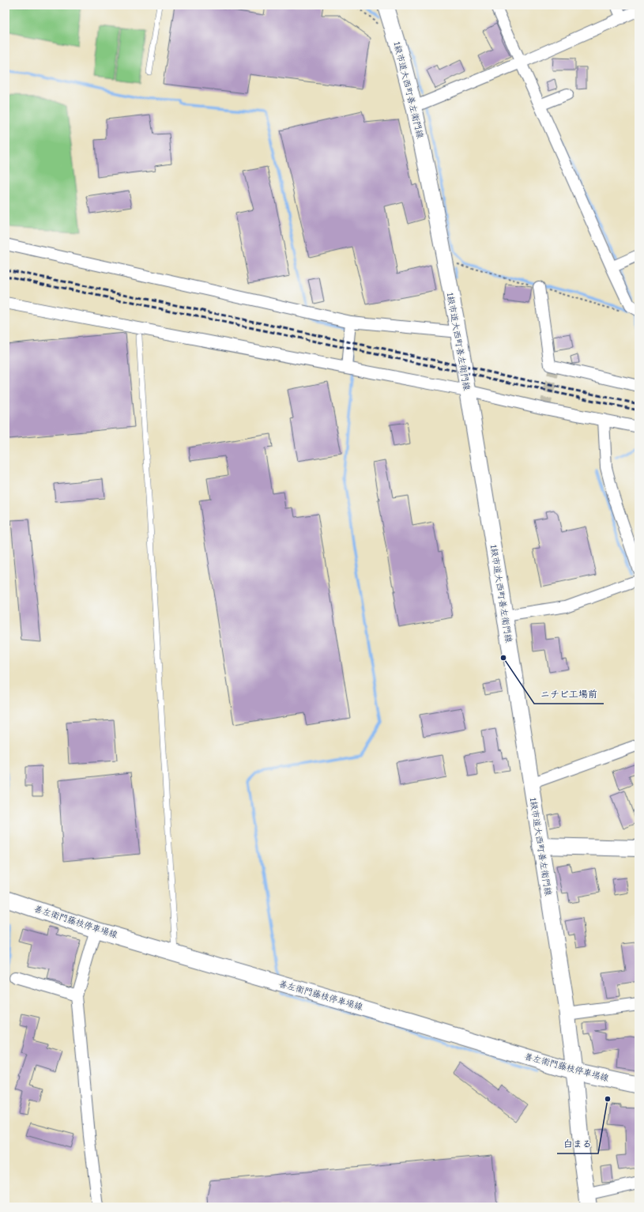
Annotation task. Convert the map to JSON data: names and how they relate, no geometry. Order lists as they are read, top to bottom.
{
  "streets": {
    "street": ["1級市道大西町善左衛門線", "善左衛門藤枝停車場線"]
  },
  "crossings": [
    ["1級市道大西町善左衛門線", "善左衛門藤枝停車場線"]
  ],
  "places": ["ニチビ工場前", "白まる"]
}
